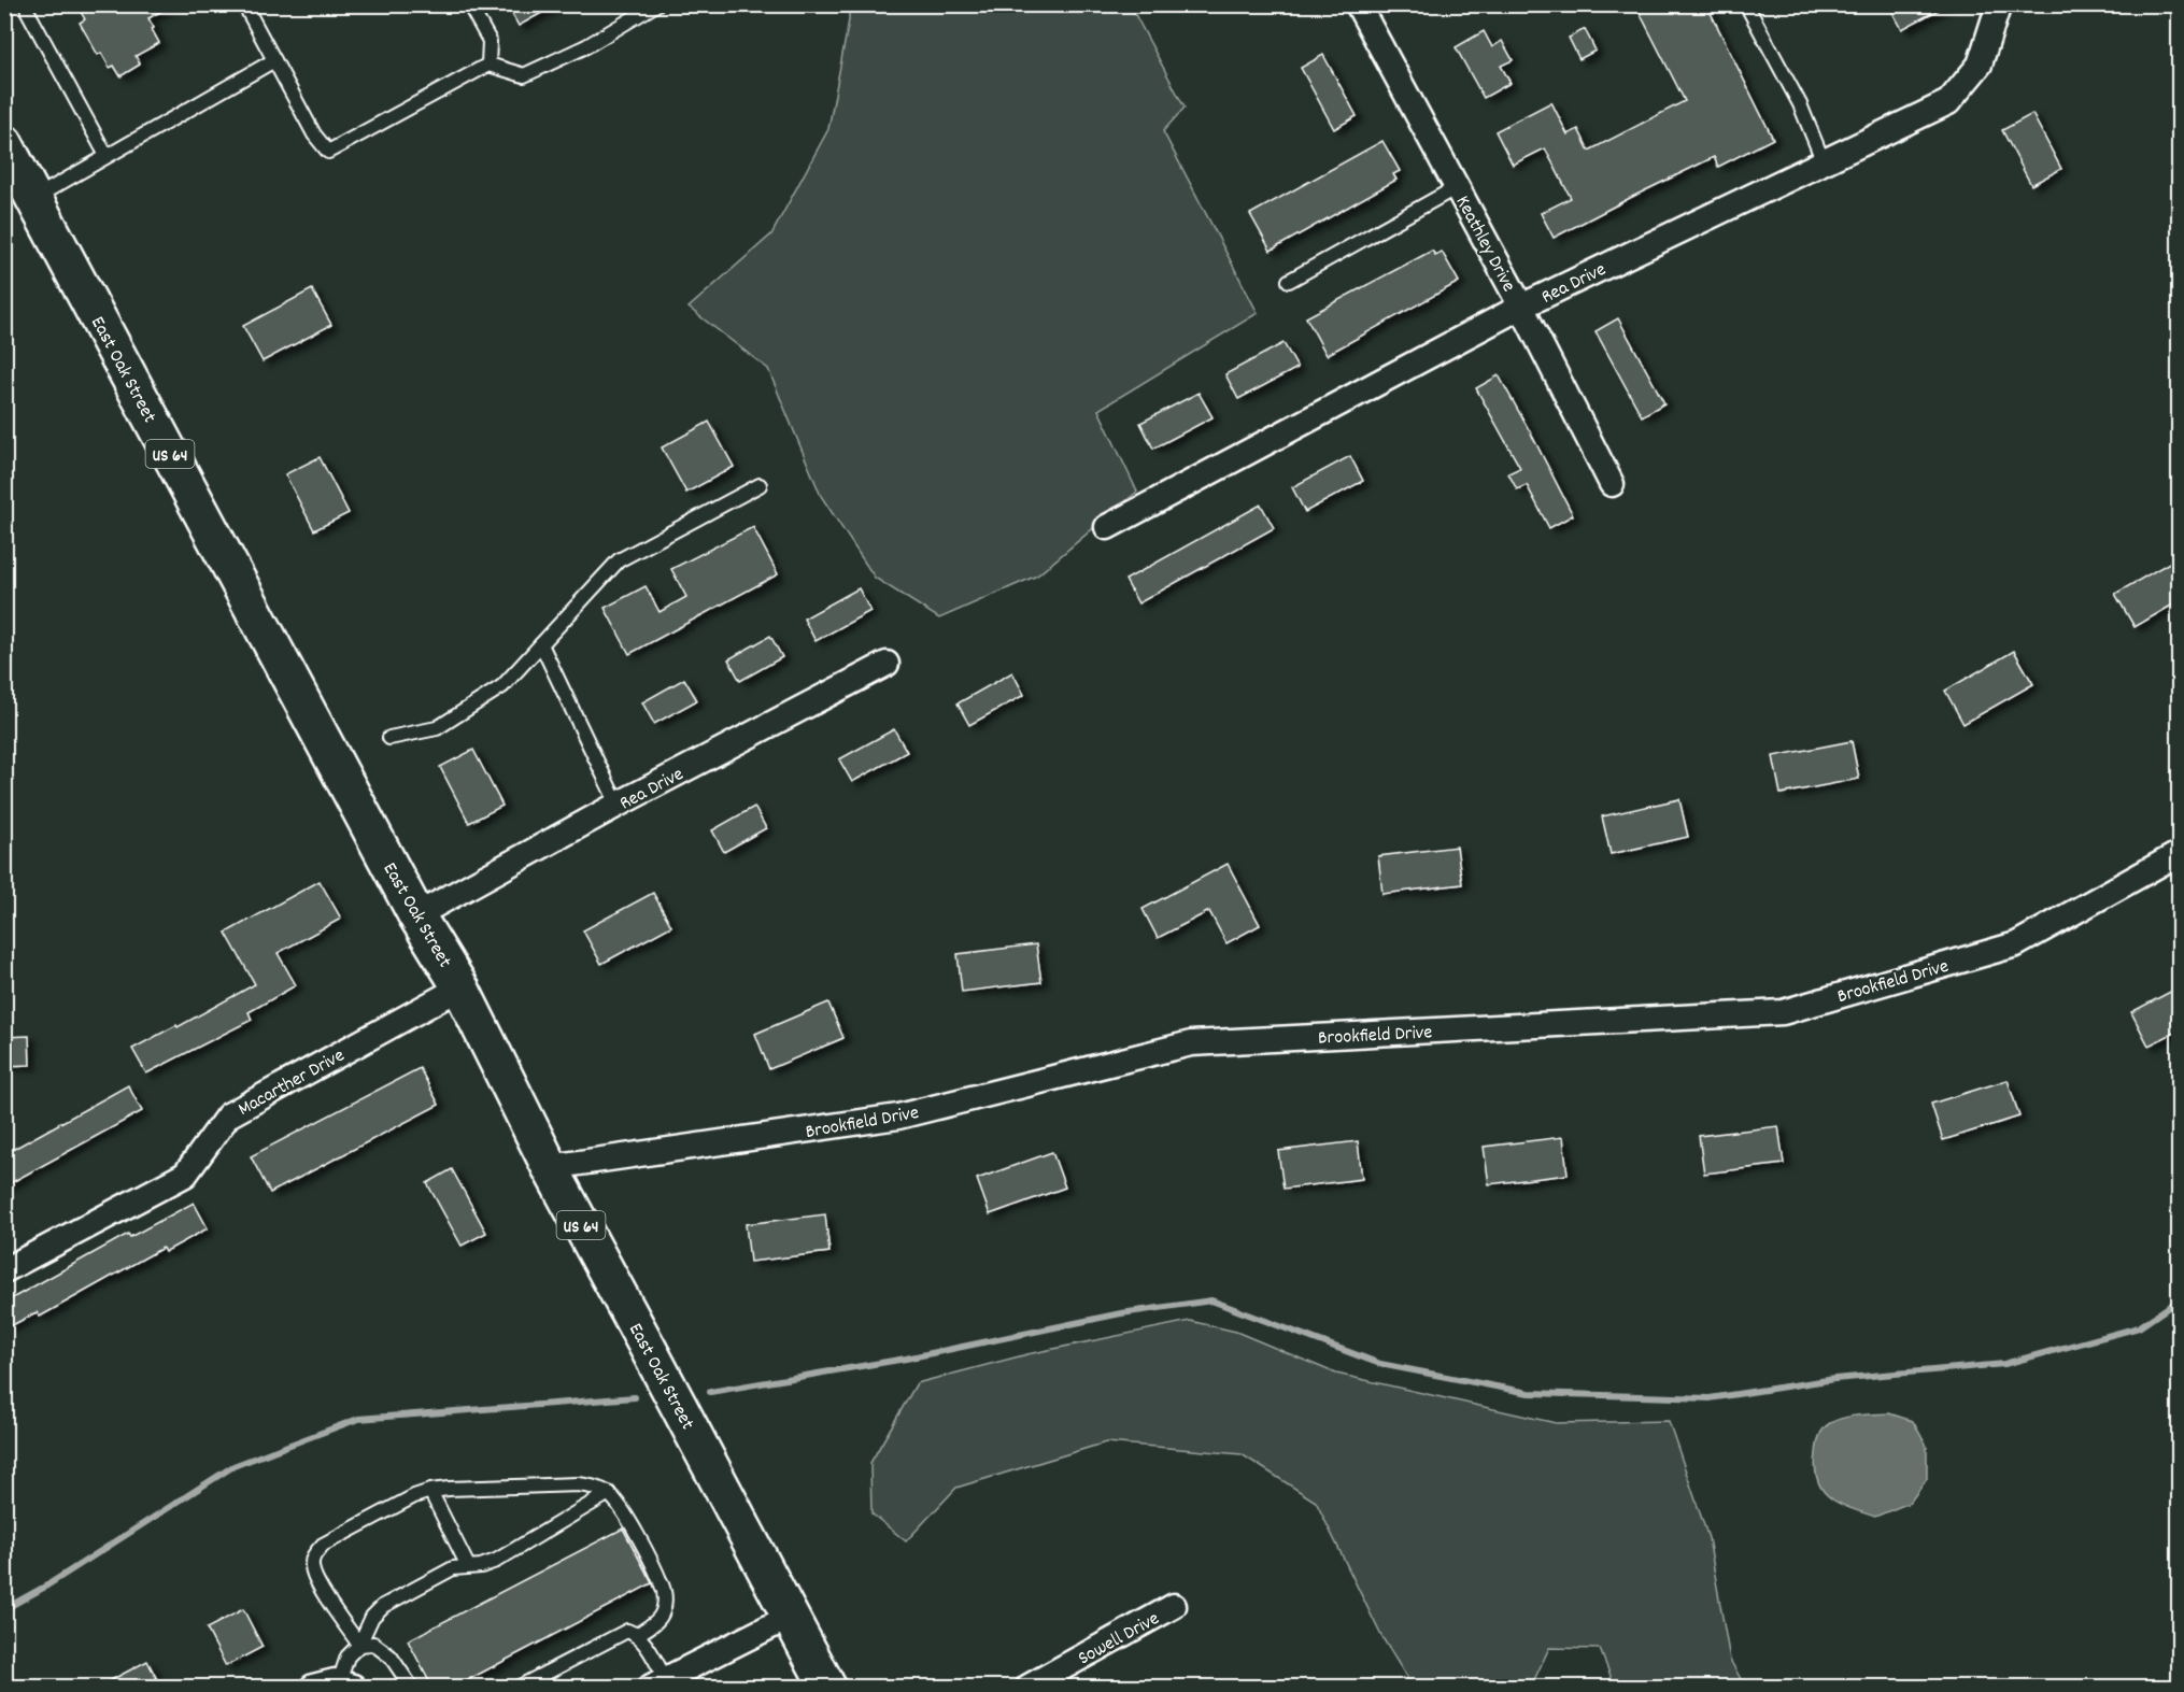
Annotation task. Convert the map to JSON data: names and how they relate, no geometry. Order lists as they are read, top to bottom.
{
  "streets": {
    "highway": ["East Oak Street", "US 64"],
    "street": [
      "Keathley Drive",
      "Rea Drive",
      "Brookfield Drive",
      "Macarther Drive",
      "Sowell Drive"
    ]
  },
  "crossings": [
    ["Keathley Drive", "Rea Drive"],
    ["Rea Drive", "East Oak Street"],
    ["East Oak Street", "Brookfield Drive"],
    ["East Oak Street", "Macarther Drive"]
  ]
}
